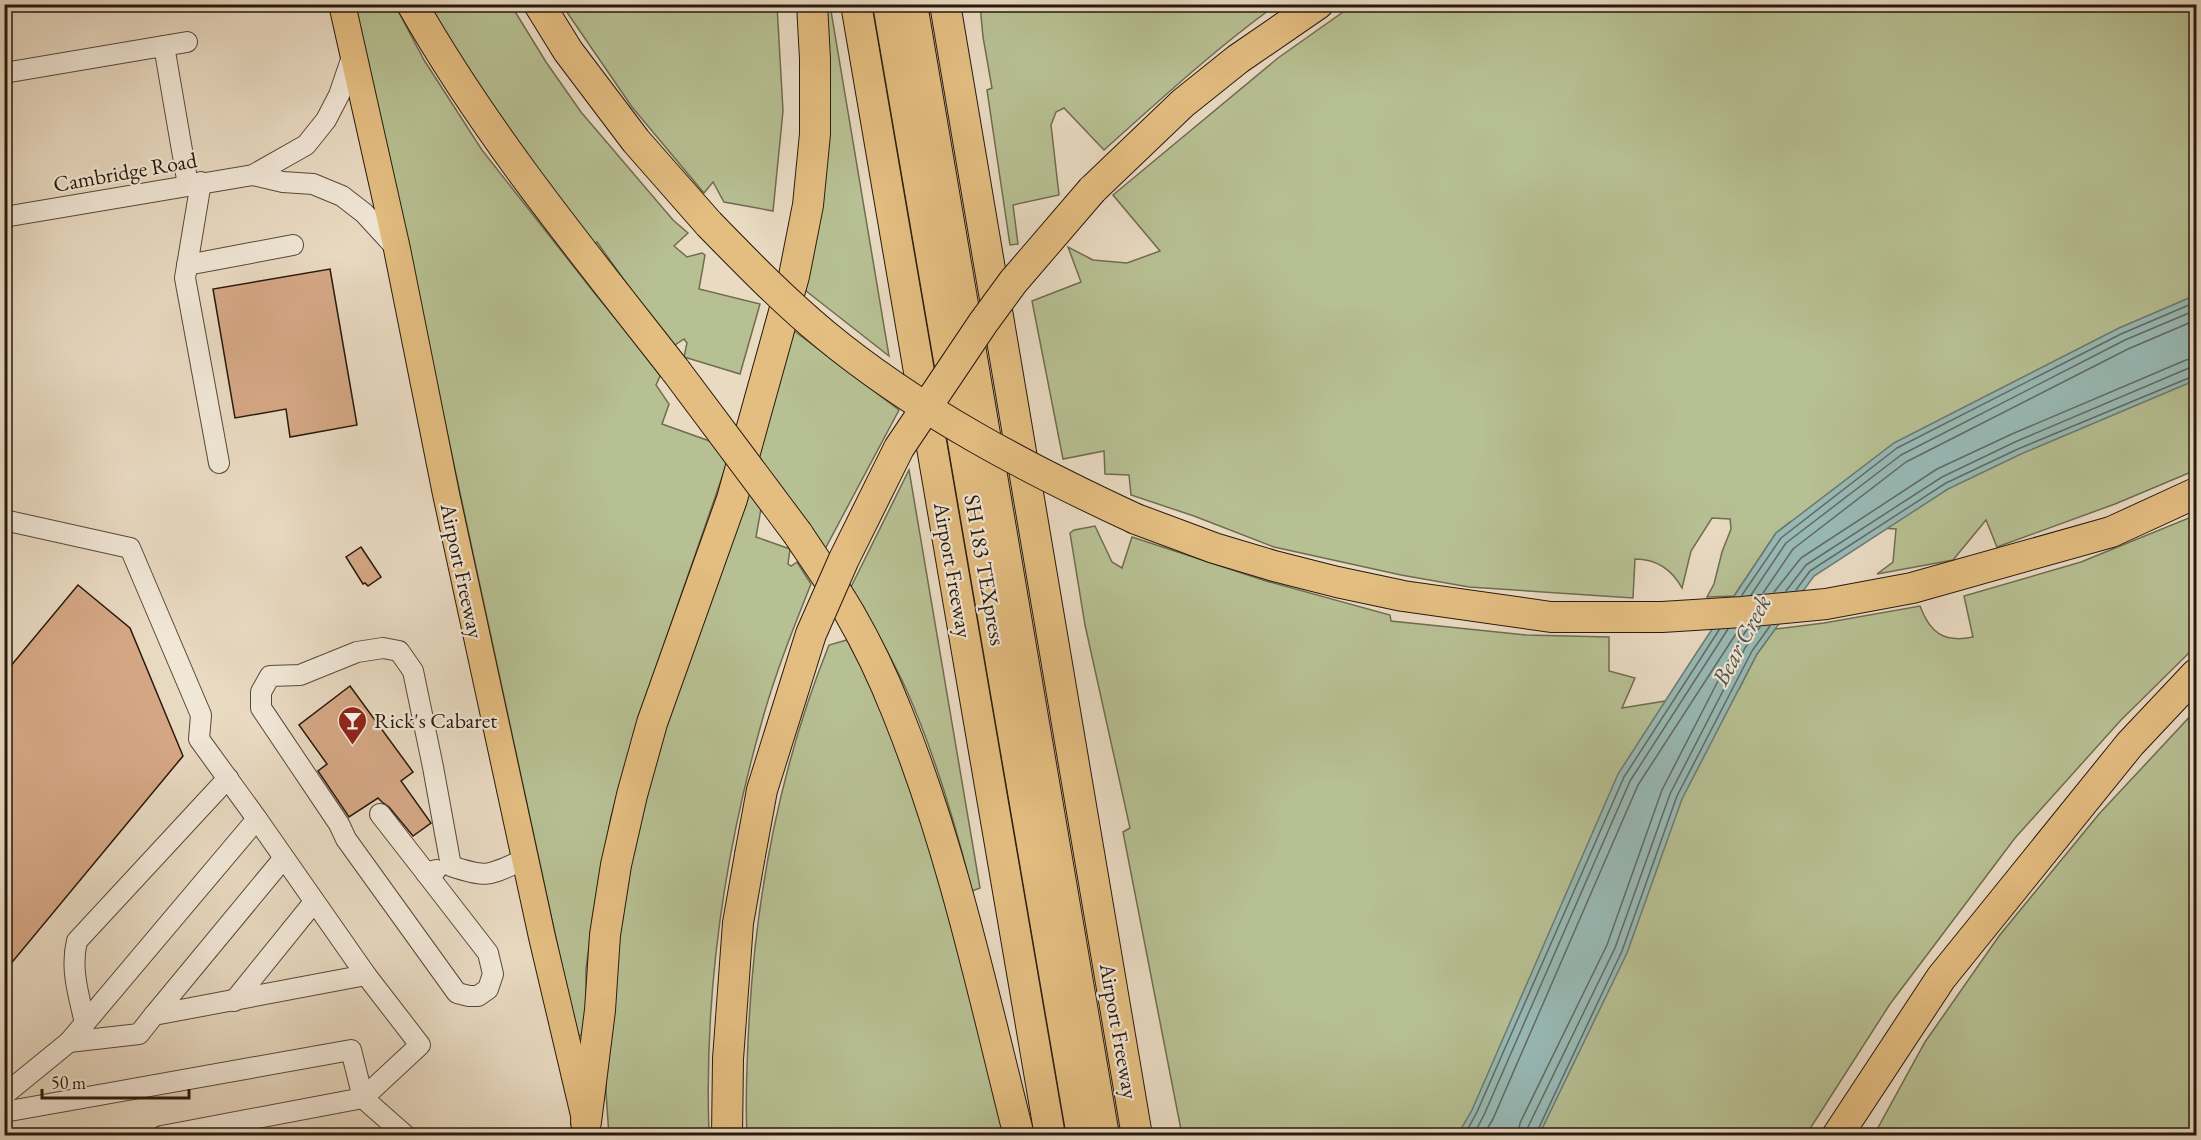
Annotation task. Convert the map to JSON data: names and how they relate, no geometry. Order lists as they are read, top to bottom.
{
  "streets": {
    "highway": ["Airport Freeway", "SH 183 TEXpress"],
    "street": ["Cambridge Road"]
  },
  "crossings": [
    ["Cambridge Road", "Airport Freeway"]
  ],
  "water": ["Bear Creek"],
  "places": {
    "bar": ["Rick's Cabaret"]
  },
  "scale_bar": "50 m"
}
